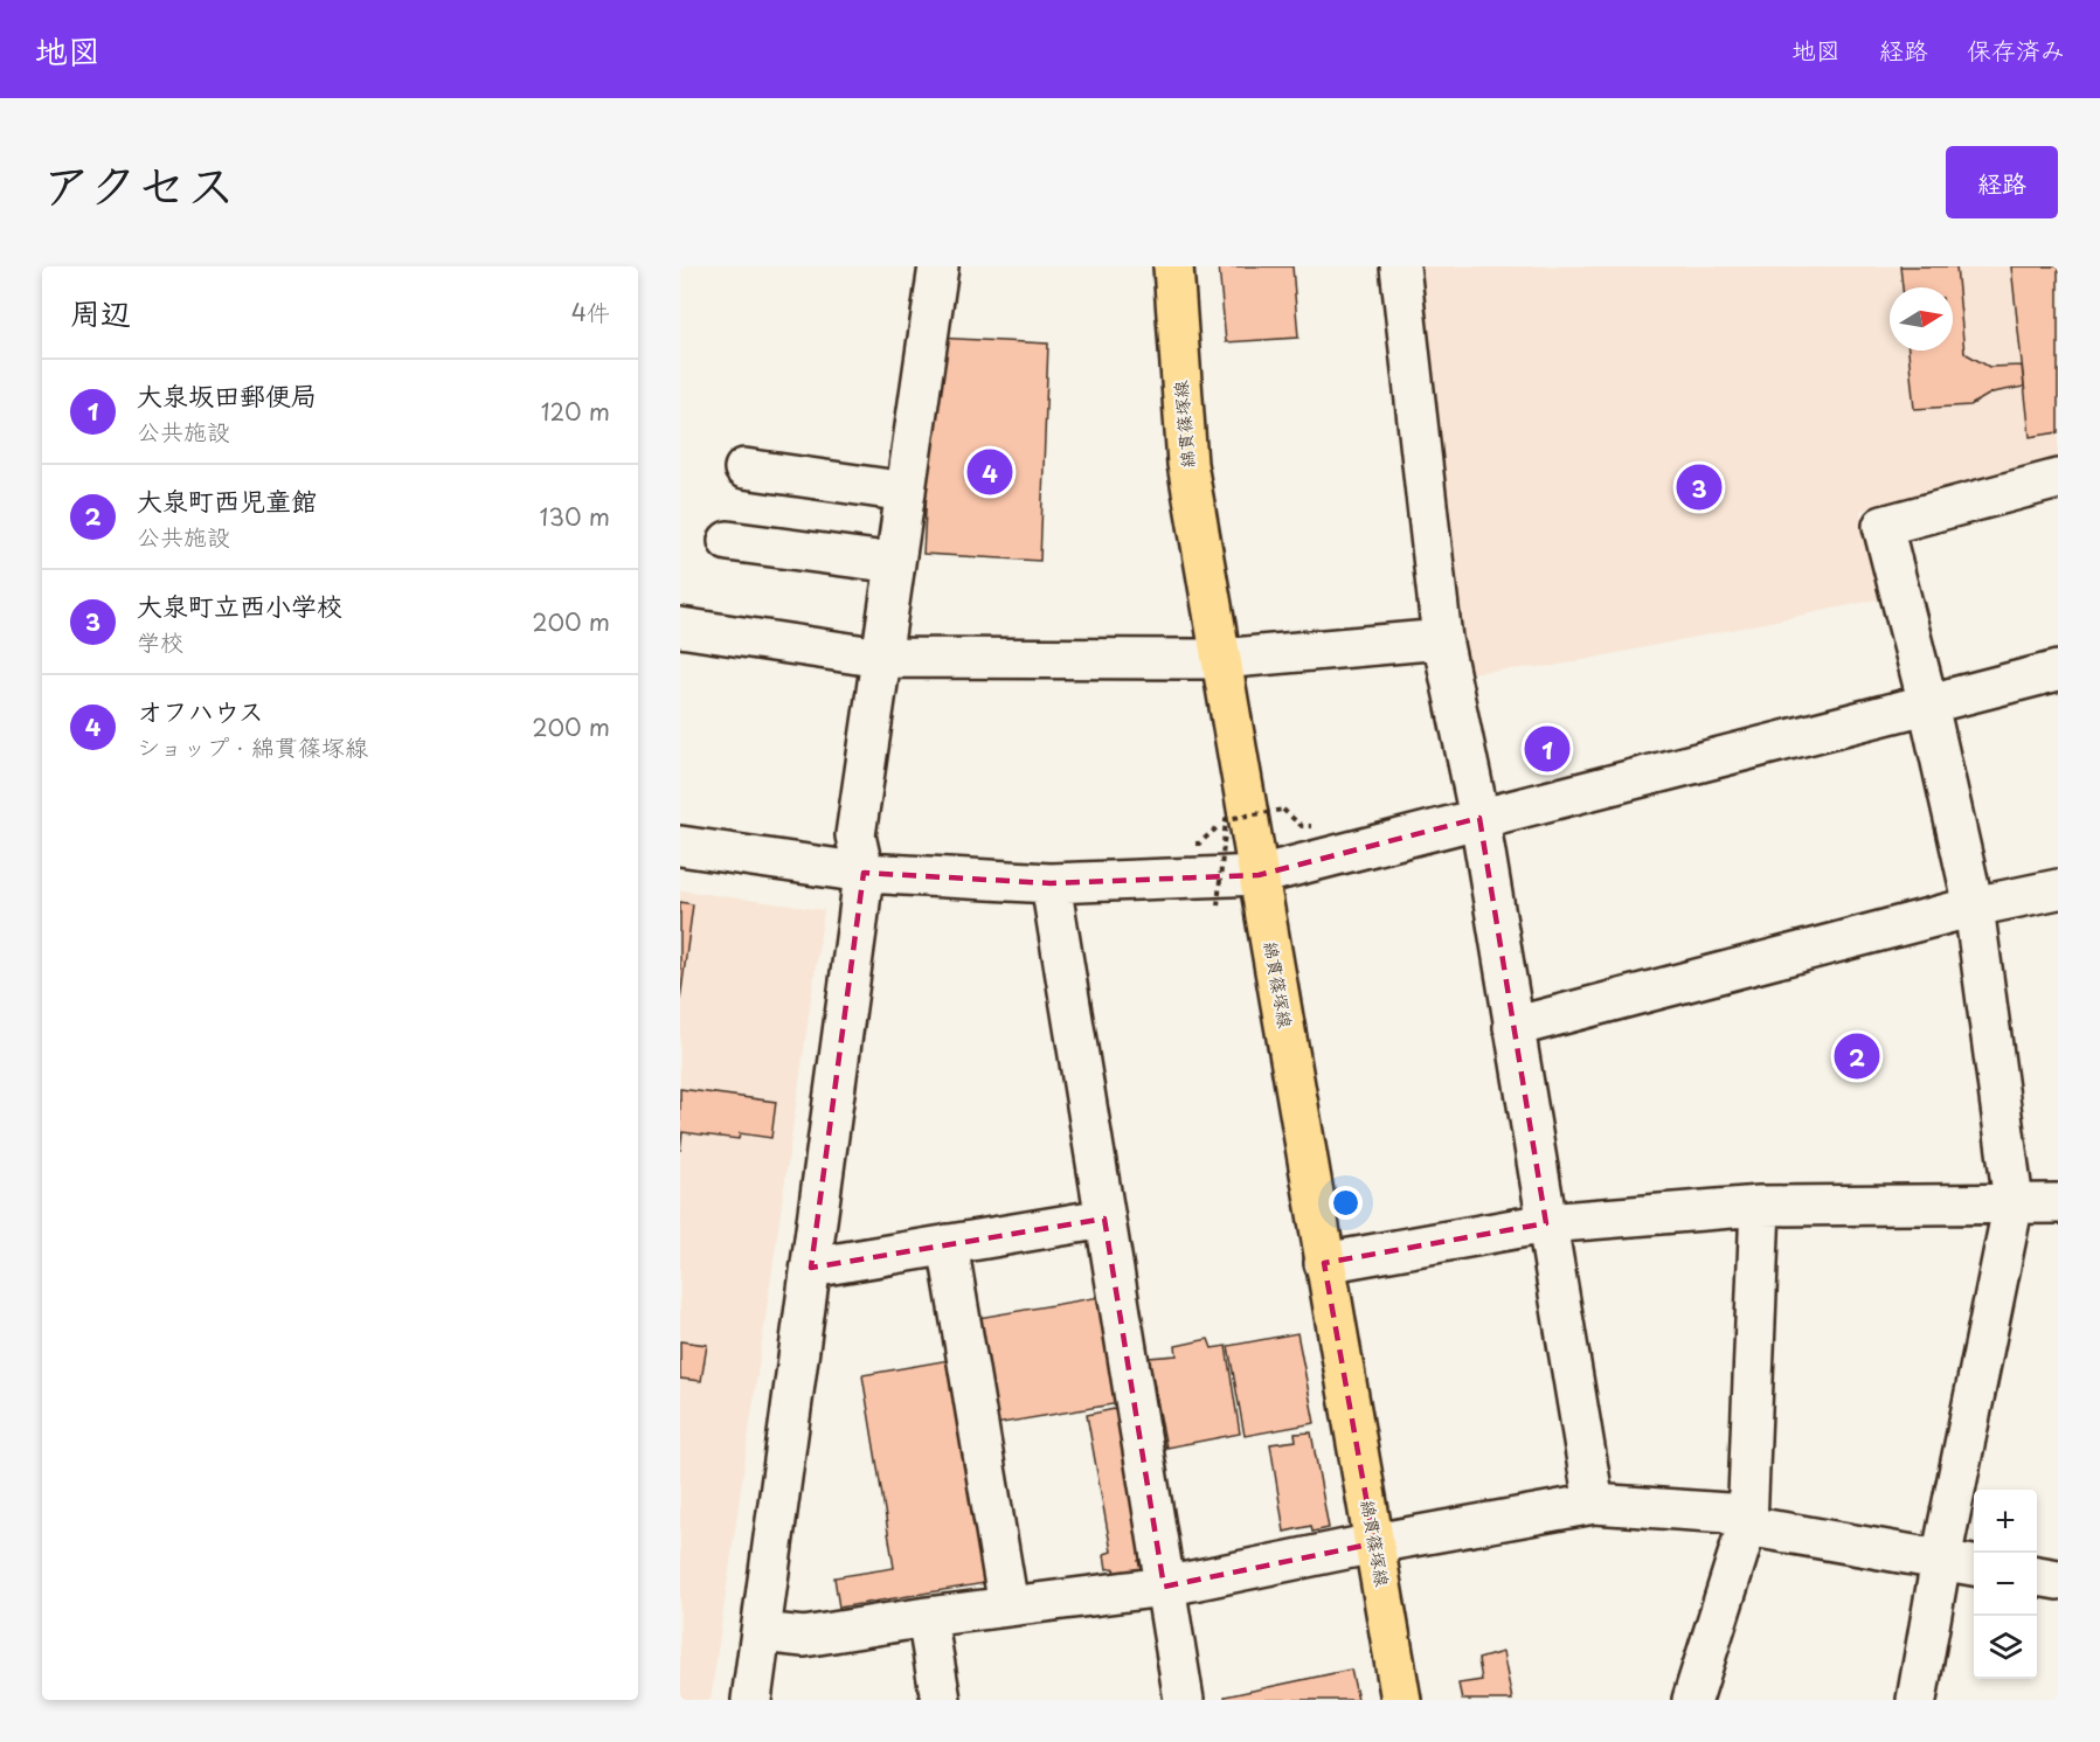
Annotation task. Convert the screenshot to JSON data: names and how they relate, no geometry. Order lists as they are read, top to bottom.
{
  "streets": {
    "main road": ["綿貫篠塚線"]
  },
  "north": "right",
  "page": {
    "header": "地図",
    "nav": ["地図", "経路", "保存済み"],
    "title": "アクセス",
    "buttons": "経路",
    "heading": ["周辺", "4件"],
    "list": [
      {
        "mark": "1",
        "name": "大泉坂田郵便局",
        "note": "公共施設",
        "value": "120 m"
      },
      {
        "mark": "2",
        "name": "大泉町西児童館",
        "note": "公共施設",
        "value": "130 m"
      },
      {
        "mark": "3",
        "name": "大泉町立西小学校",
        "note": "学校",
        "value": "200 m"
      },
      {
        "mark": "4",
        "name": "オフハウス",
        "note": "ショップ · 綿貫篠塚線",
        "value": "200 m"
      }
    ],
    "pins": [
      "4",
      "3",
      "1",
      "2"
    ],
    "map_buttons": ["+", "−"]
  }
}
